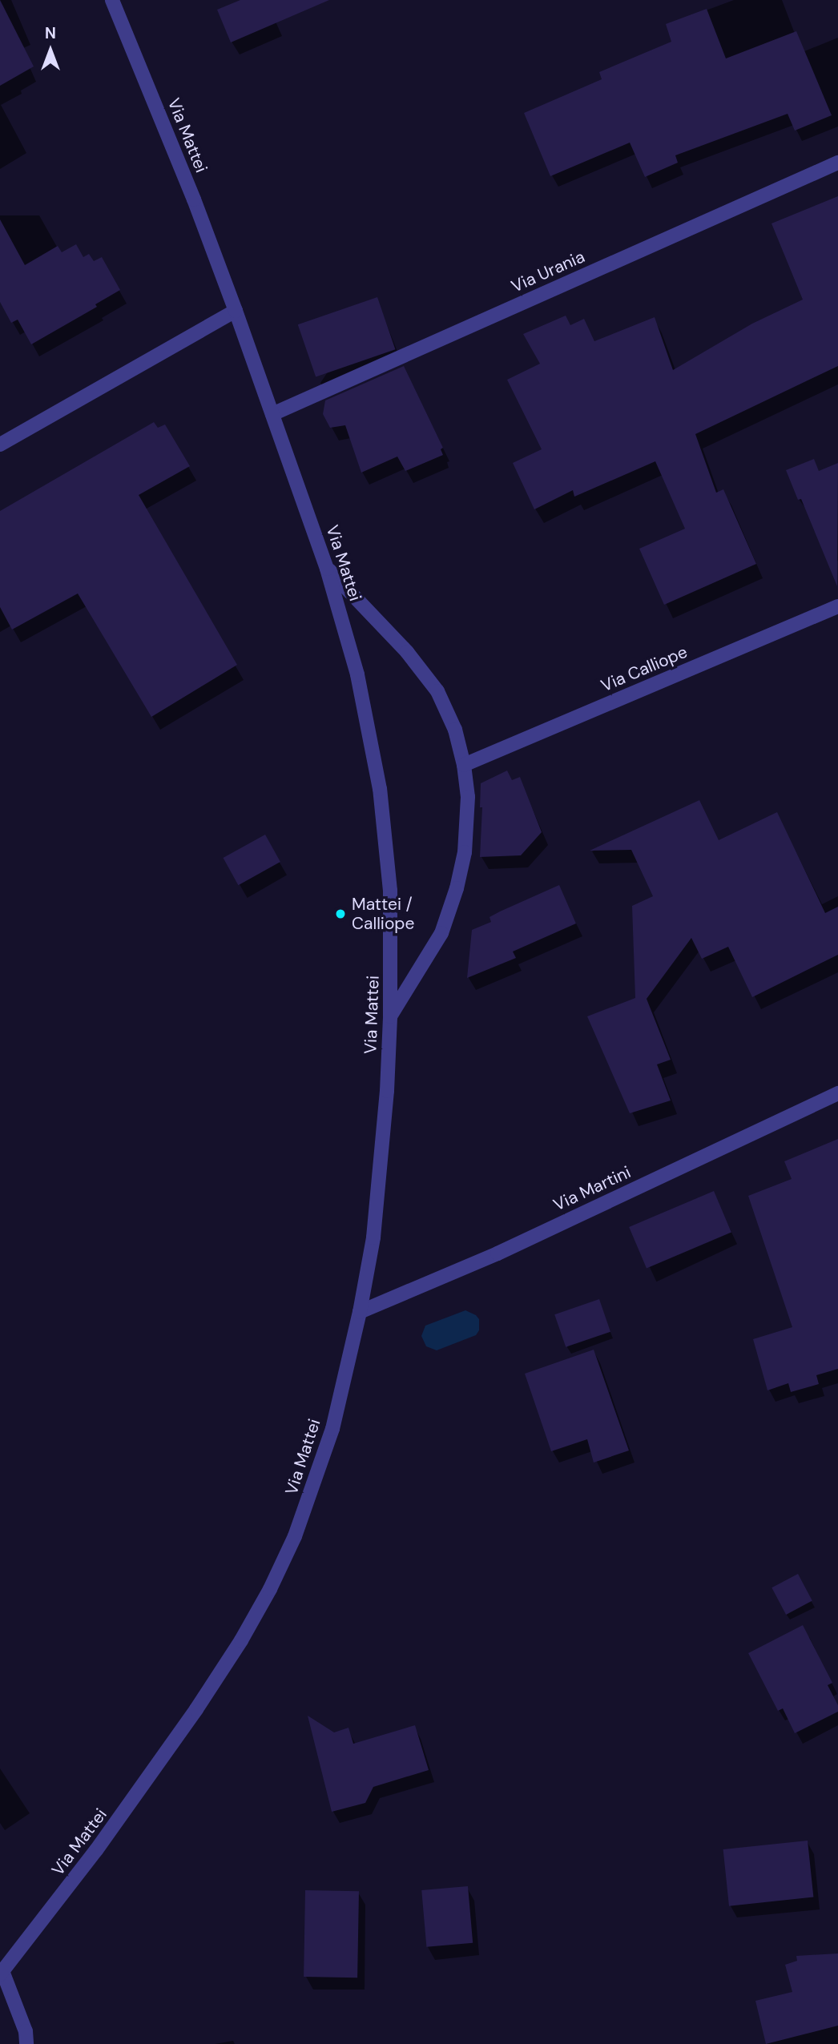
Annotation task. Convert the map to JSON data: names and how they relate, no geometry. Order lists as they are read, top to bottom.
{
  "streets": {
    "street": [
      "Via Mattei",
      "Via Urania",
      "Via Calliope",
      "Via Martini"
    ]
  },
  "crossings": [
    ["Via Mattei", "Via Urania"],
    ["Via Mattei", "Via Martini"]
  ],
  "places": ["Mattei / Calliope"],
  "north": "top"
}
